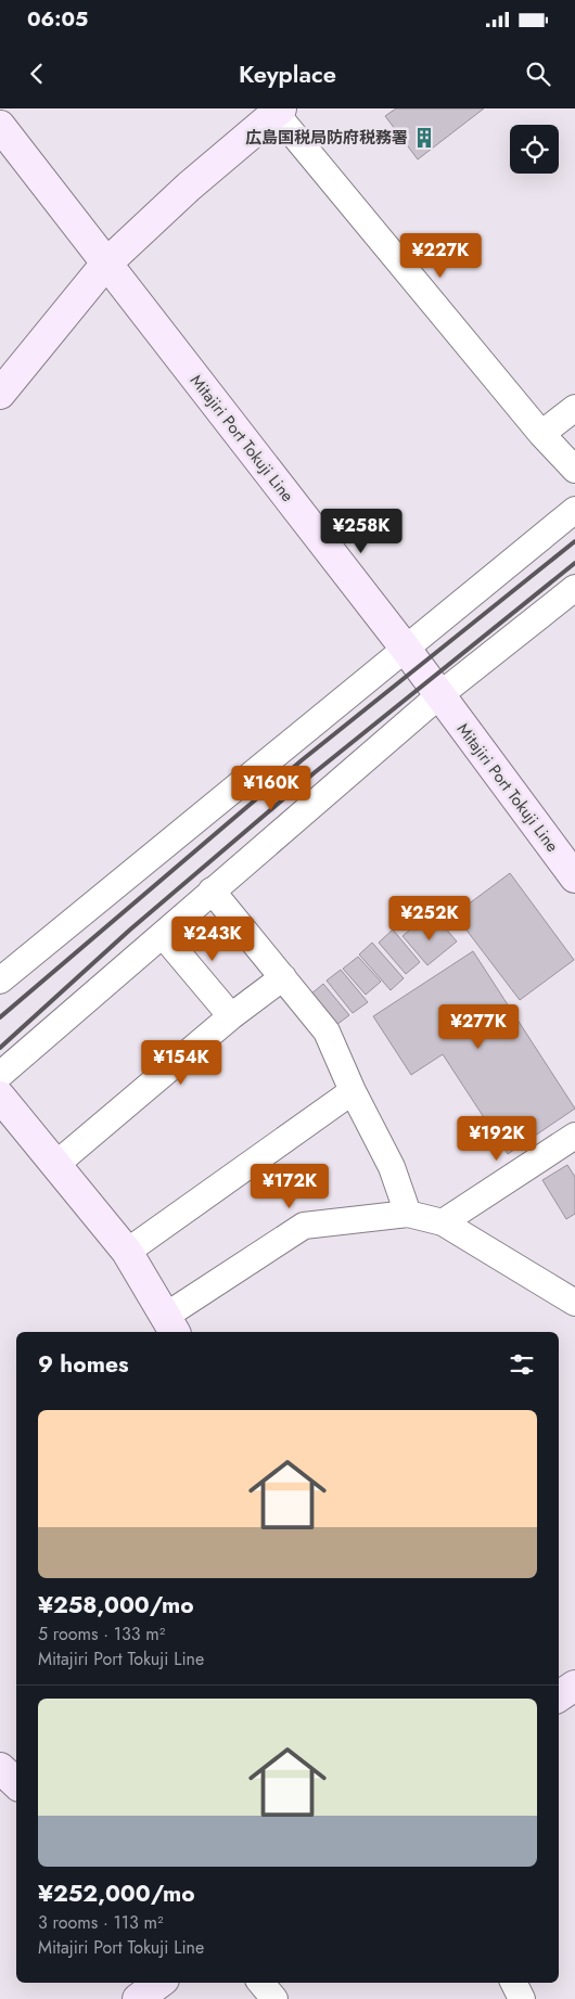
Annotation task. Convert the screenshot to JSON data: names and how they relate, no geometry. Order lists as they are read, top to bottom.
{
  "streets": {
    "main road": ["Mitajiri Port Tokuji Line"]
  },
  "places": {
    "building": ["広島国税局防府税務署"]
  },
  "page": {
    "status": "06:05",
    "header": "Keyplace",
    "price": [
      "¥227K",
      "¥258K",
      "¥160K",
      "¥252K",
      "¥243K",
      "¥277K",
      "¥154K",
      "¥192K",
      "¥172K"
    ],
    "heading": "9 homes",
    "list": [
      {
        "name": "¥258,000/mo",
        "note": "5 rooms · 133 m² · Mitajiri Port Tokuji Line"
      },
      {
        "name": "¥252,000/mo",
        "note": "3 rooms · 113 m² · Mitajiri Port Tokuji Line"
      }
    ]
  }
}
